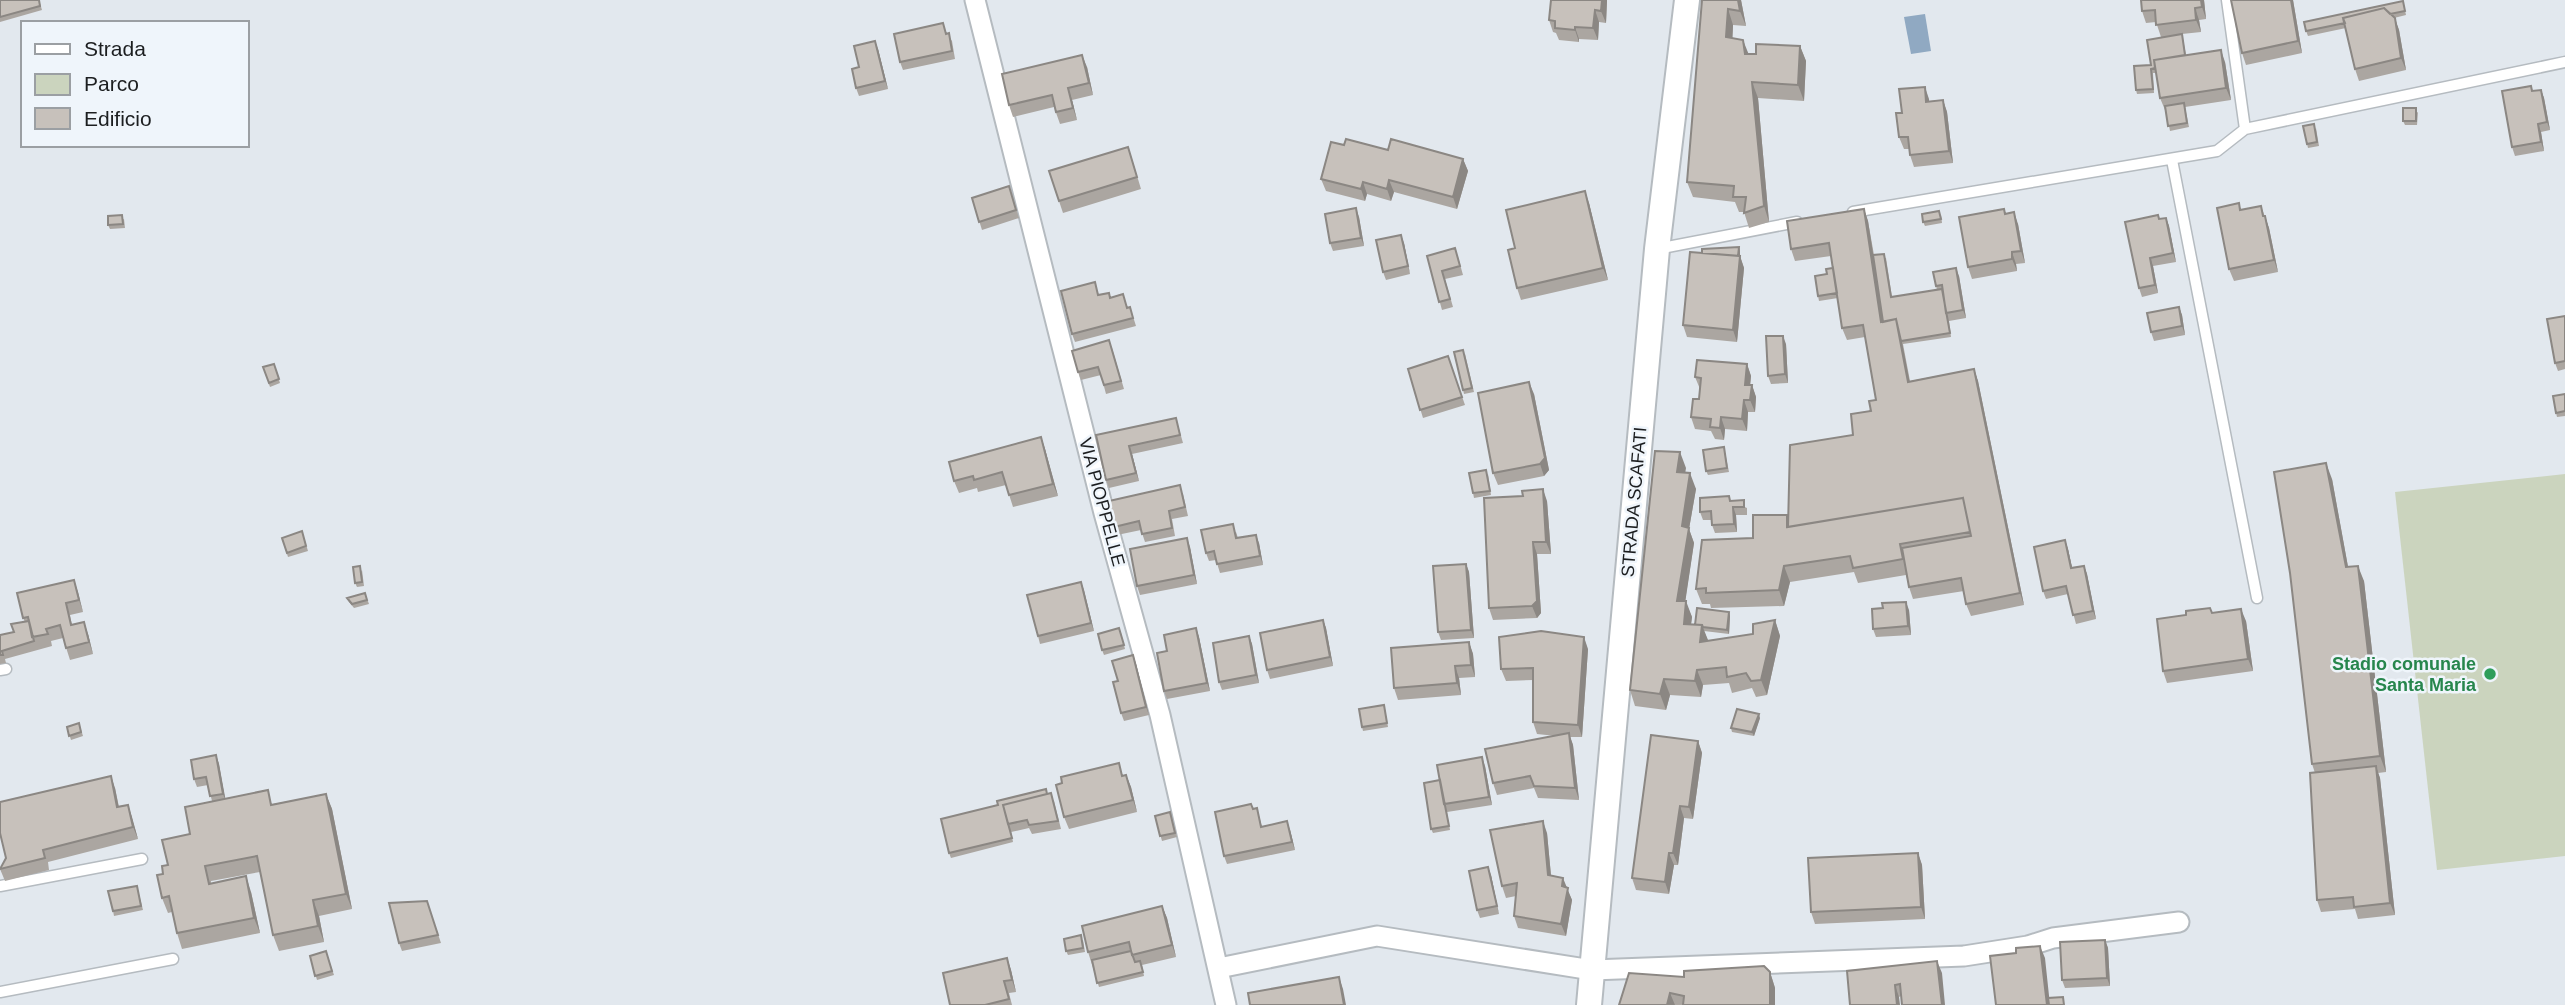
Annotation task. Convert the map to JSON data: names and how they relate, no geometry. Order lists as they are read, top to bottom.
{
  "streets": {
    "street": ["VIA PIOPPELLE", "STRADA SCAFATI"]
  },
  "places": ["Stadio comunale Santa Maria"],
  "legend": ["Strada", "Parco", "Edificio"]
}
